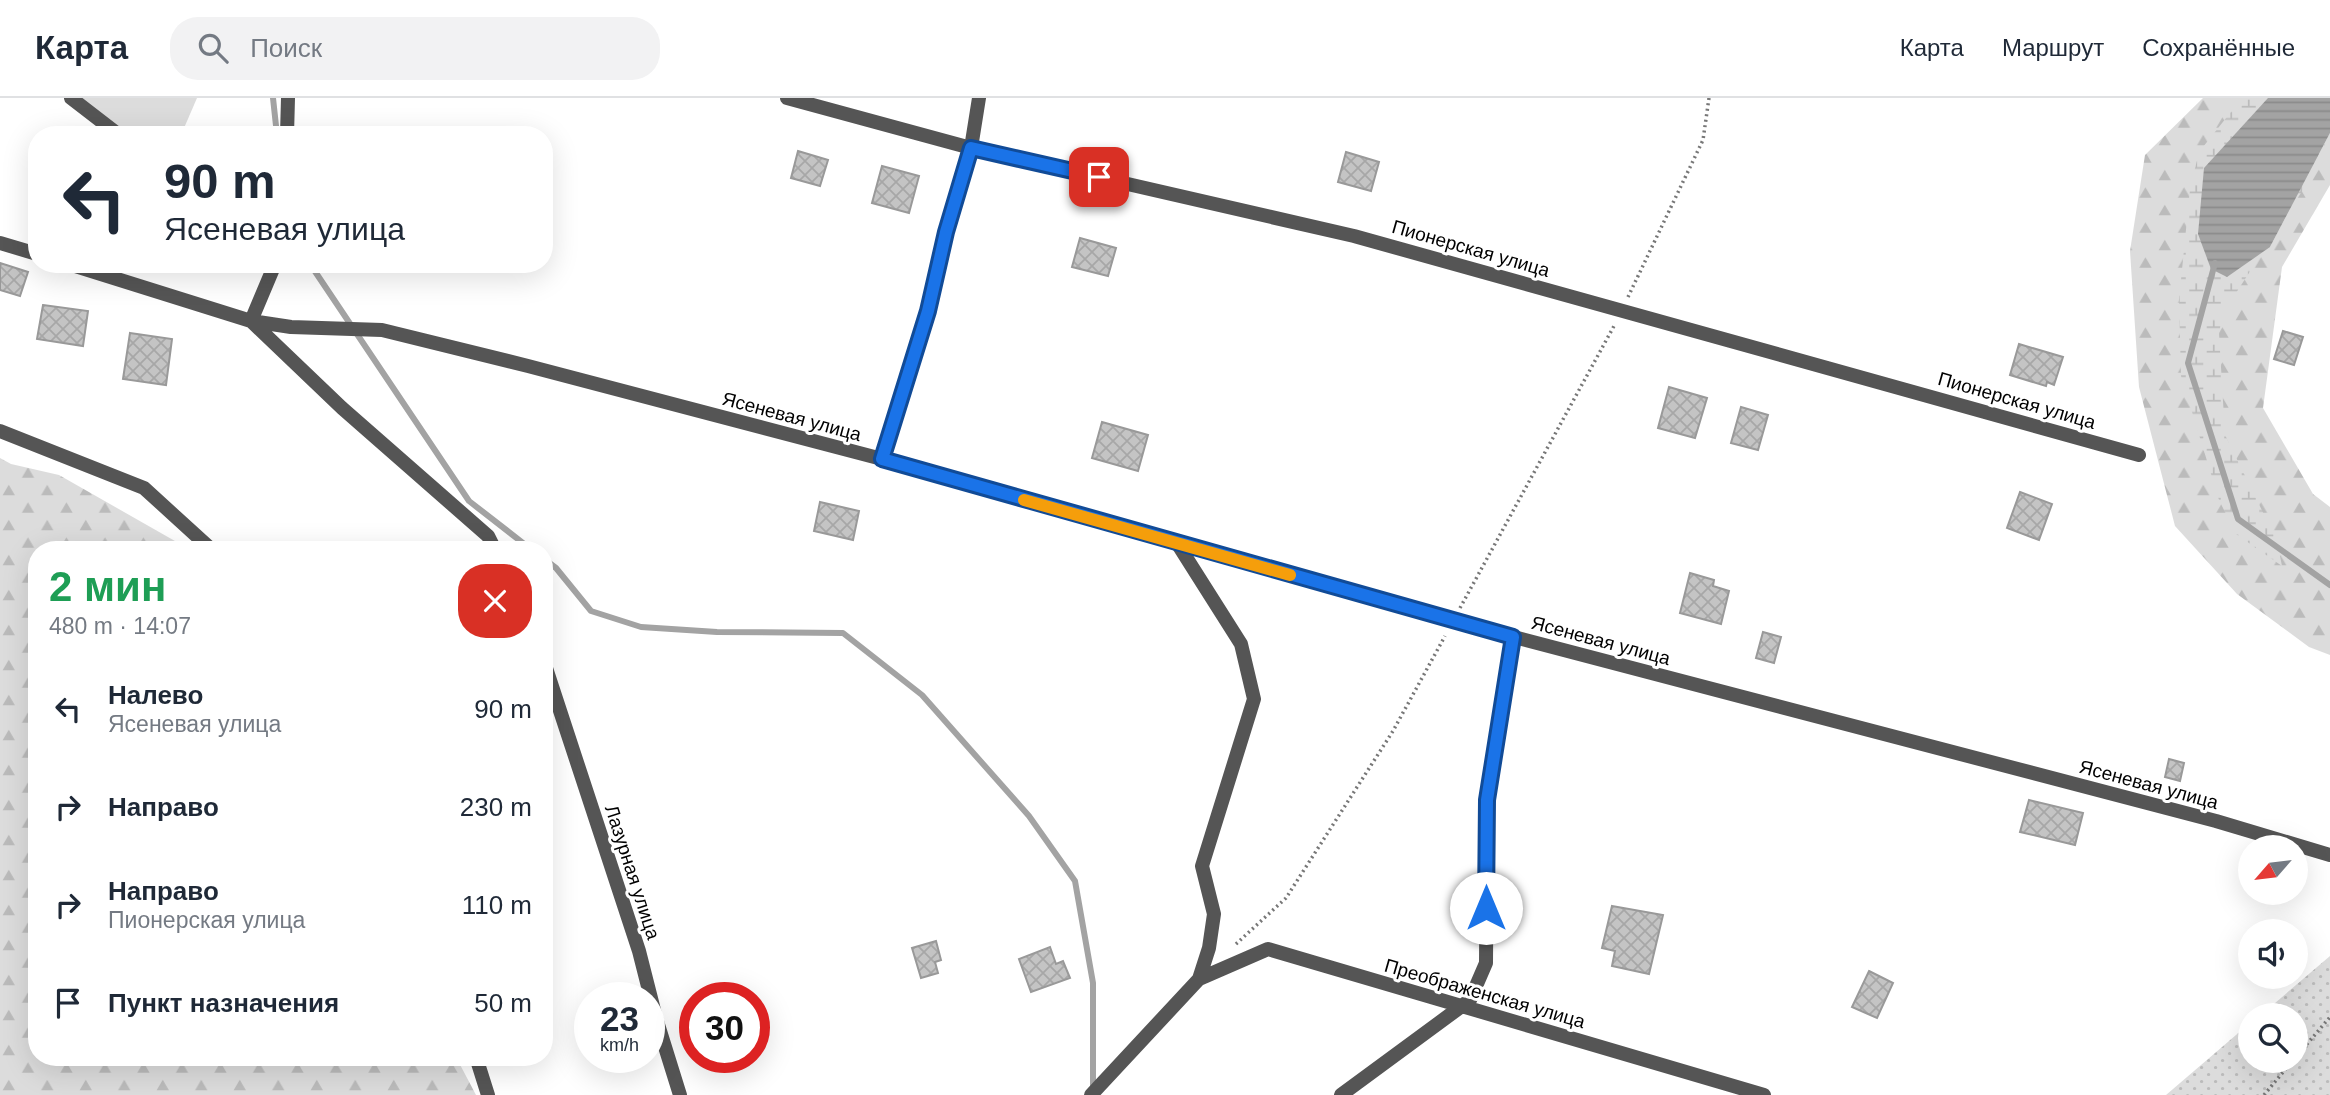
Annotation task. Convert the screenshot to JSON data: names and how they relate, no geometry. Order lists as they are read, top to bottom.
{
  "streets": {
    "street": [
      "Пионерская улица",
      "Ясеневая улица",
      "Лазурная улица",
      "Преображенская улица"
    ]
  },
  "north": "bottom left",
  "page": {
    "header": "Карта",
    "search": "Поиск",
    "nav": ["Карта", "Маршрут", "Сохранённые"],
    "turn": ["90 m", "Ясеневая улица"],
    "heading": ["2 мин", "480 m · 14:07"],
    "list": [
      {
        "name": "Налево",
        "note": "Ясеневая улица",
        "value": "90 m"
      },
      {
        "name": "Направо",
        "value": "230 m"
      },
      {
        "name": "Направо",
        "note": "Пионерская улица",
        "value": "110 m"
      },
      {
        "name": "Пункт назначения",
        "value": "50 m"
      }
    ],
    "speed": "23 km/h",
    "limit": "30"
  }
}
